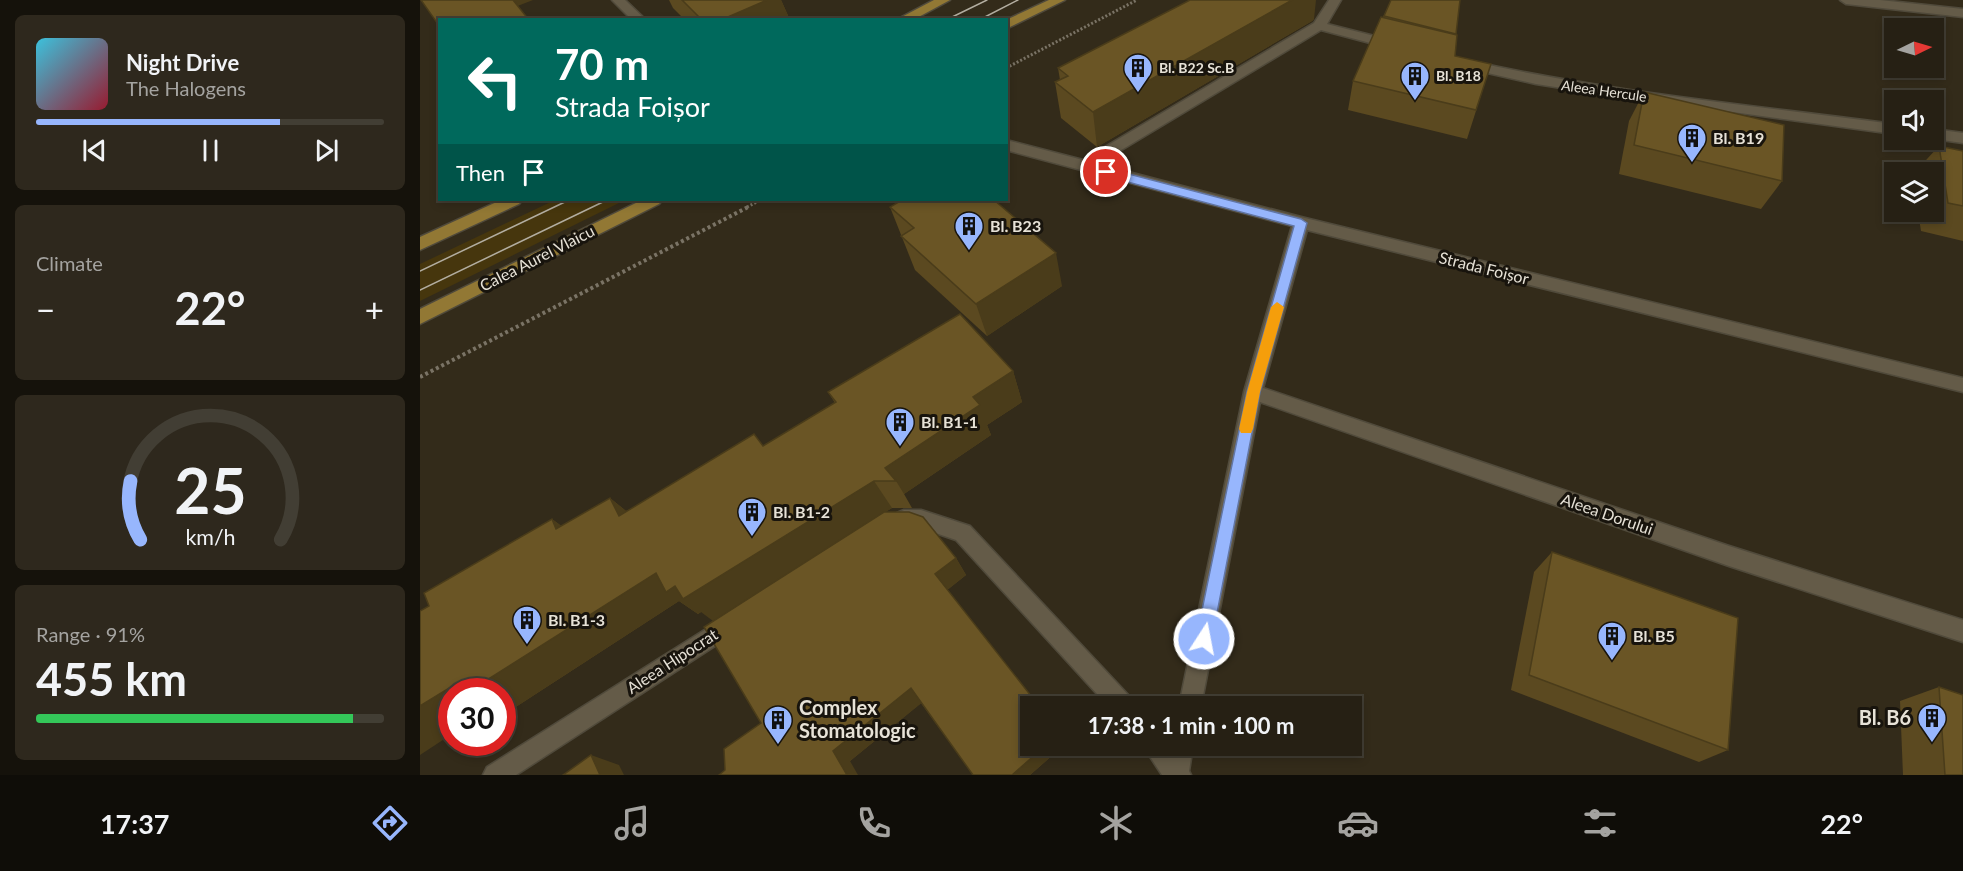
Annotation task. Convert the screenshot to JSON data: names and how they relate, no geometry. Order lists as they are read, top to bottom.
{
  "streets": {
    "main road": ["Calea Aurel Vlaicu"],
    "street": [
      "Aleea Hercule",
      "Strada Foișor",
      "Aleea Dorului",
      "Aleea Hipocrat"
    ]
  },
  "places": {
    "building": [
      "Bl. B22 Sc.B",
      "Bl. B18",
      "Bl. B19",
      "Bl. B23",
      "Bl. B1-1",
      "Bl. B1-2",
      "Bl. B1-3",
      "Bl. B5",
      "Bl. B6",
      "Complex Stomatologic"
    ]
  },
  "north": "right",
  "page": {
    "turn": ["70 m", "Strada Foișor"],
    "song": ["Night Drive", "The Halogens"],
    "then": "Then",
    "tile": [
      "Climate",
      ["Range · 91%", "455 km"]
    ],
    "heat": ["−", "22°", "+"],
    "limit": "30",
    "trip": "17:38 · 1 min · 100 m",
    "tabs": ["17:37", "22°"],
    "gauge": ["25", "km/h"]
  }
}
